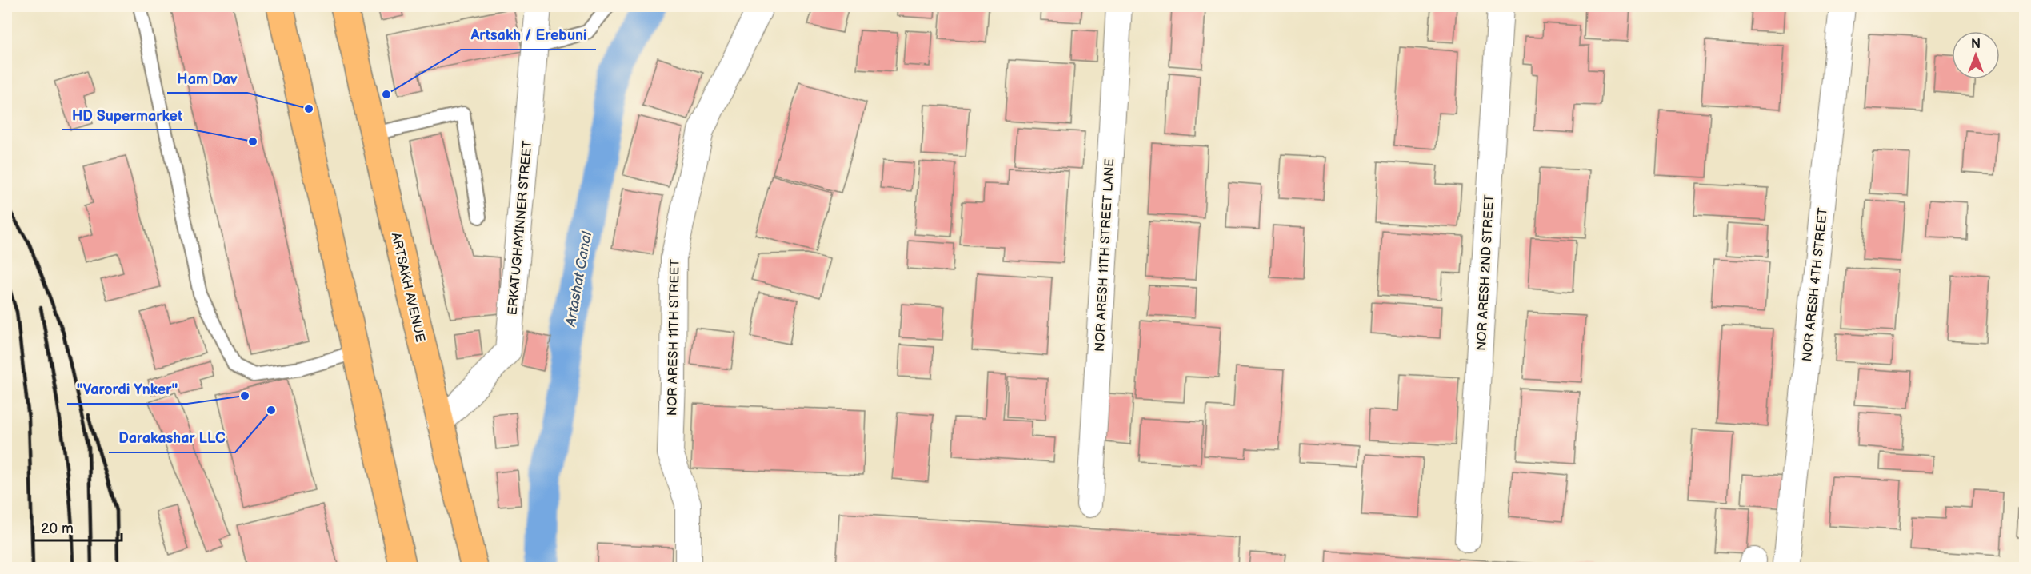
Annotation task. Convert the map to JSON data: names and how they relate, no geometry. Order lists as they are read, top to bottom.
{
  "streets": {
    "main road": ["ARTSAKH AVENUE"],
    "street": [
      "ERKATUGHAYINNER STREET",
      "NOR ARESH 11TH STREET LANE",
      "NOR ARESH 2ND STREET",
      "NOR ARESH 4TH STREET",
      "NOR ARESH 11TH STREET"
    ]
  },
  "crossings": [
    ["ERKATUGHAYINNER STREET", "ARTSAKH AVENUE"]
  ],
  "water": ["Artashat Canal"],
  "places": [
    "Artsakh / Erebuni",
    "Ham Dav",
    "HD Supermarket",
    "\"Varordi Ynker\"",
    "Darakashar LLC"
  ],
  "scale_bar": "20 m",
  "north": "top"
}
